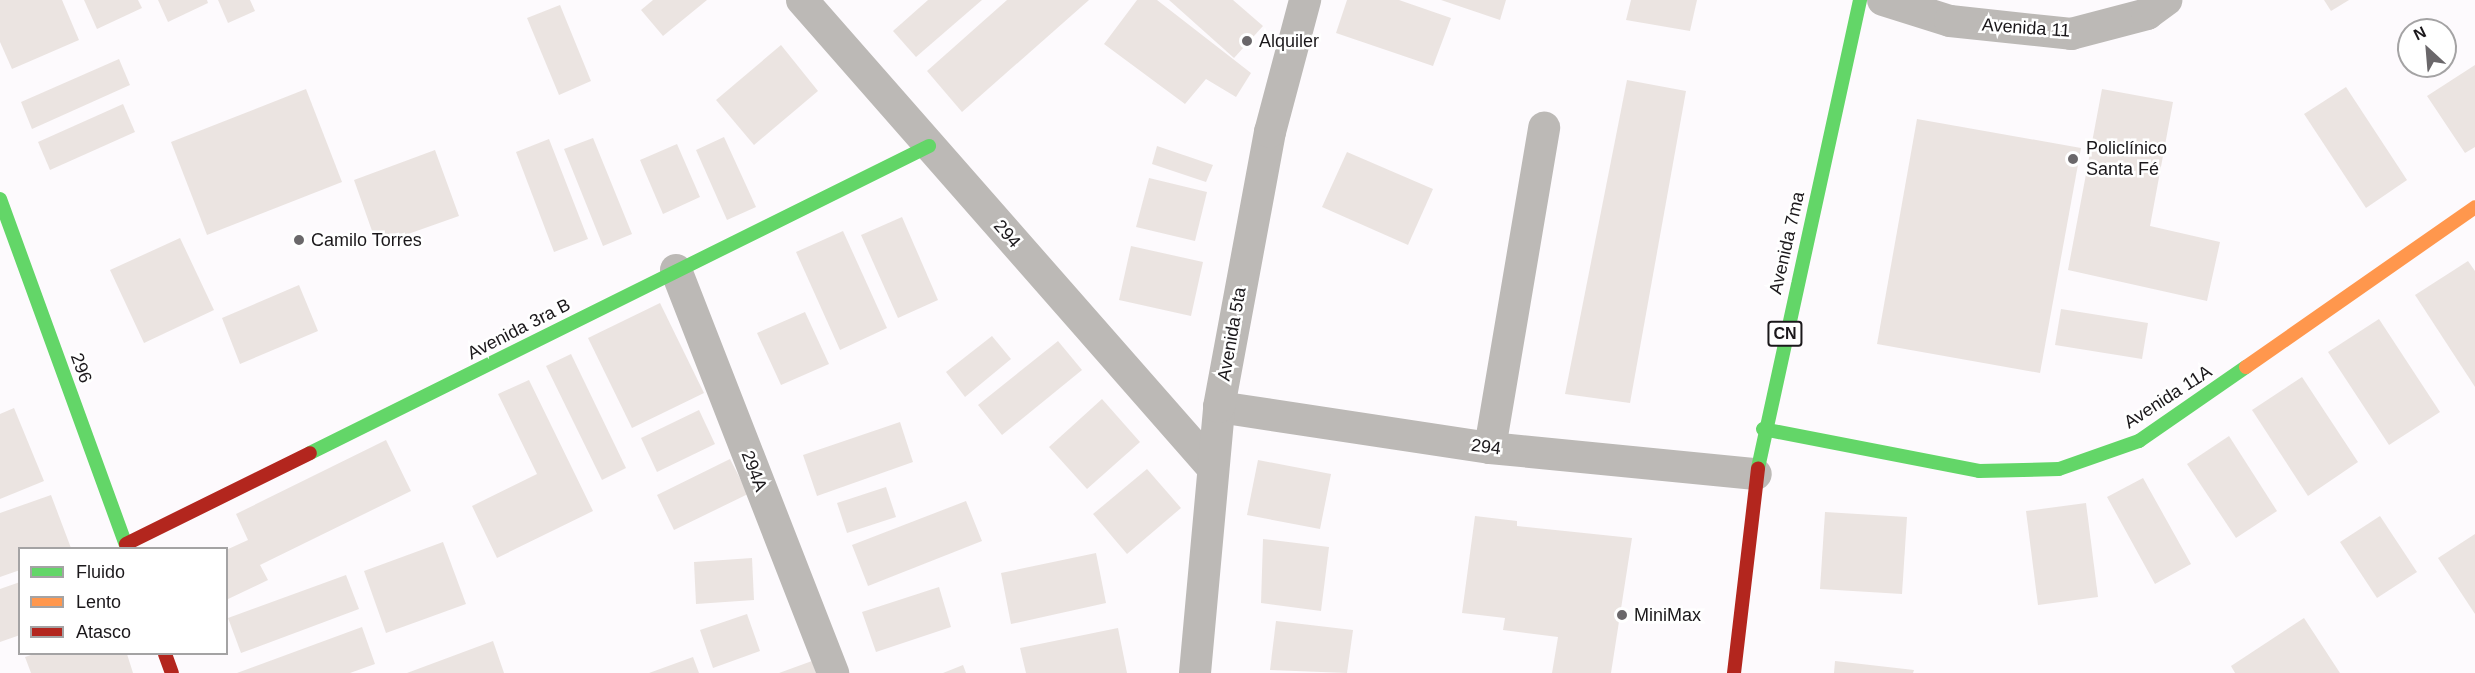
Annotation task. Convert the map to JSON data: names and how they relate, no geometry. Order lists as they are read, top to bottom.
{
  "streets": {
    "main road": [
      "Avenida 7ma",
      "Avenida 3ra B",
      "CN",
      "296",
      "Avenida 11A"
    ],
    "street": [
      "Avenida 11",
      "294",
      "Avenida 5ta",
      "294A"
    ]
  },
  "crossings": [
    ["294", "Avenida 7ma"],
    ["294", "Avenida 3ra B"],
    ["294", "Avenida 5ta"],
    ["Avenida 7ma", "Avenida 11A"],
    ["Avenida 3ra B", "296"],
    ["Avenida 3ra B", "294A"]
  ],
  "places": [
    "Alquiler",
    "Policlínico Santa Fé",
    "Camilo Torres",
    "MiniMax"
  ],
  "legend": ["Fluido", "Lento", "Atasco"],
  "north": "top left"
}
